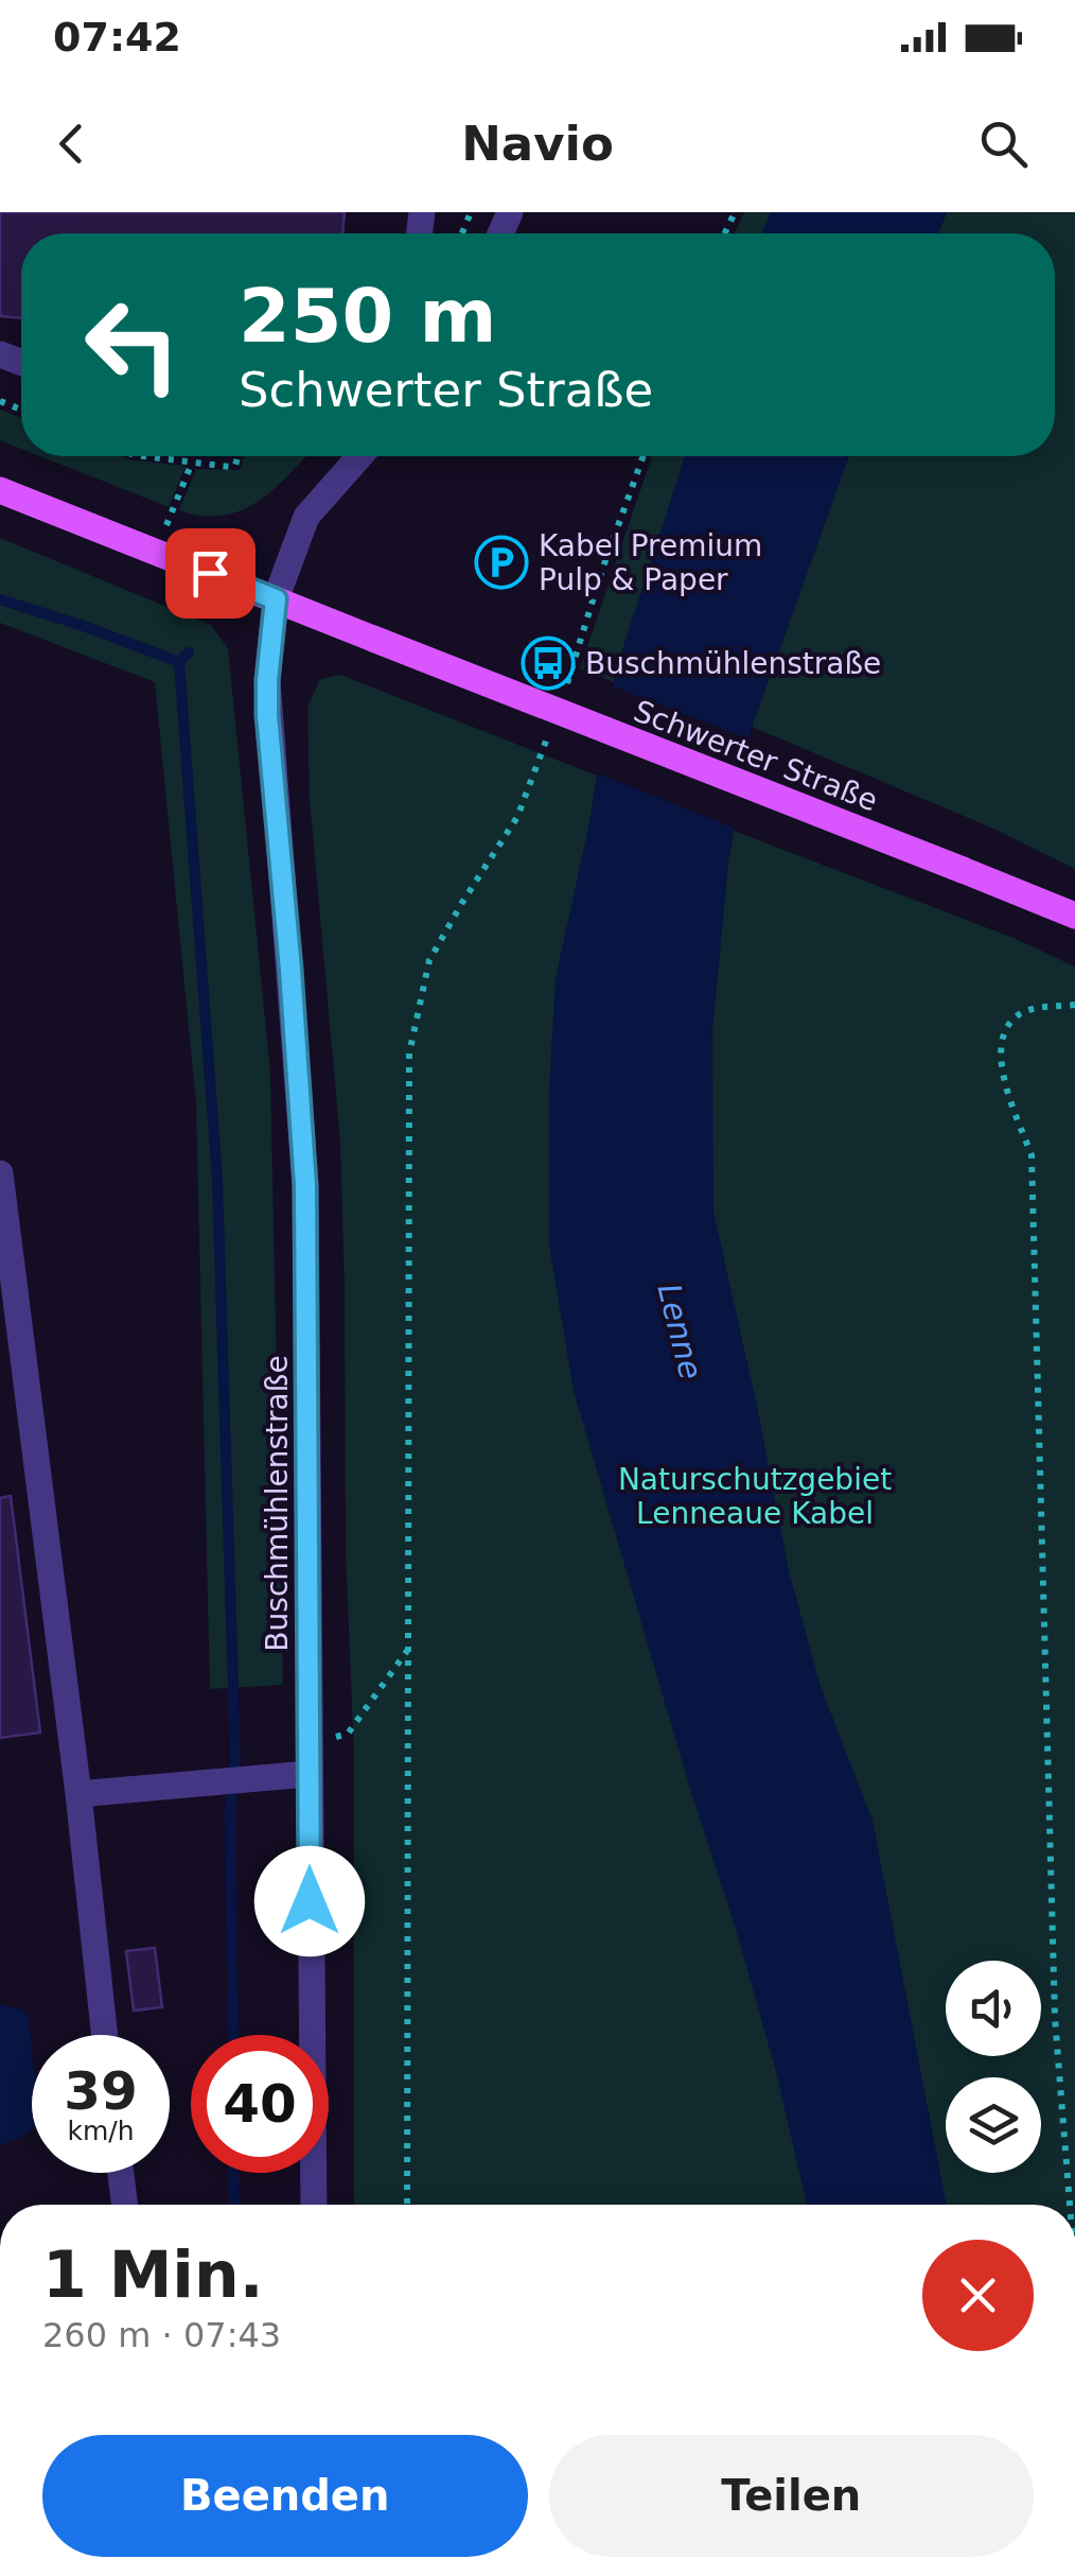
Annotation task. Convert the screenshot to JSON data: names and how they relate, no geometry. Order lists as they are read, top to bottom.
{
  "streets": {
    "main road": ["Schwerter Straße"],
    "street": ["Buschmühlenstraße"]
  },
  "crossings": [
    ["Schwerter Straße", "Buschmühlenstraße"]
  ],
  "water": ["Lenne"],
  "parks": ["Naturschutzgebiet Lenneaue Kabel"],
  "places": {
    "parking": ["Kabel Premium Pulp & Paper"],
    "bus stop": ["Buschmühlenstraße"]
  },
  "page": {
    "status": "07:42",
    "header": "Navio",
    "turn": ["250 m", "Schwerter Straße"],
    "speed": "39 km/h",
    "limit": "40",
    "heading": ["1 Min.", "260 m · 07:43"],
    "buttons": ["Beenden", "Teilen"]
  }
}
